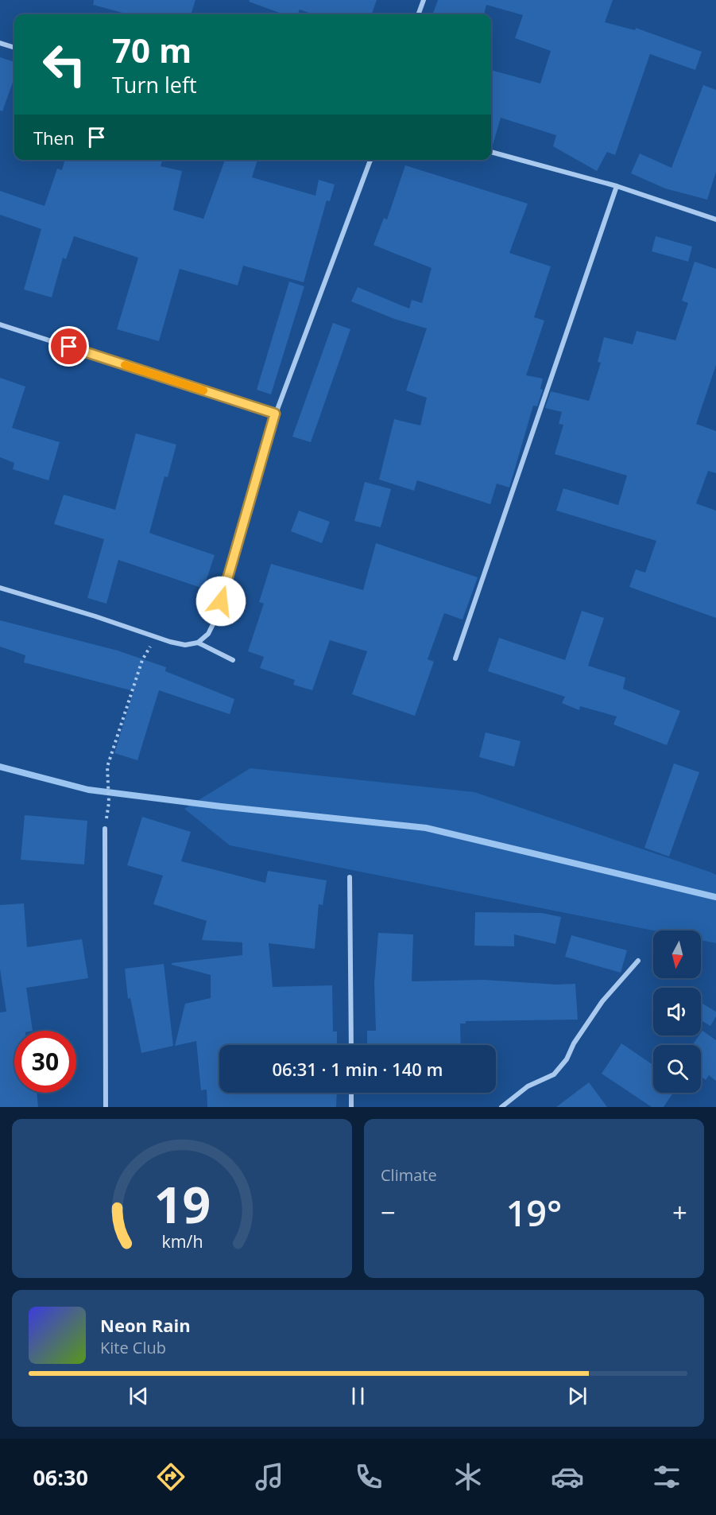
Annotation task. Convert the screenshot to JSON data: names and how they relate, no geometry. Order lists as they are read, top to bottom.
{
  "north": "bottom",
  "page": {
    "turn": ["70 m", "Turn left"],
    "then": "Then",
    "limit": "30",
    "trip": "06:31 · 1 min · 140 m",
    "tile": "Climate",
    "heat": ["−", "19°", "+"],
    "song": ["Neon Rain", "Kite Club"],
    "tabs": "06:30",
    "gauge": ["19", "km/h"]
  }
}
